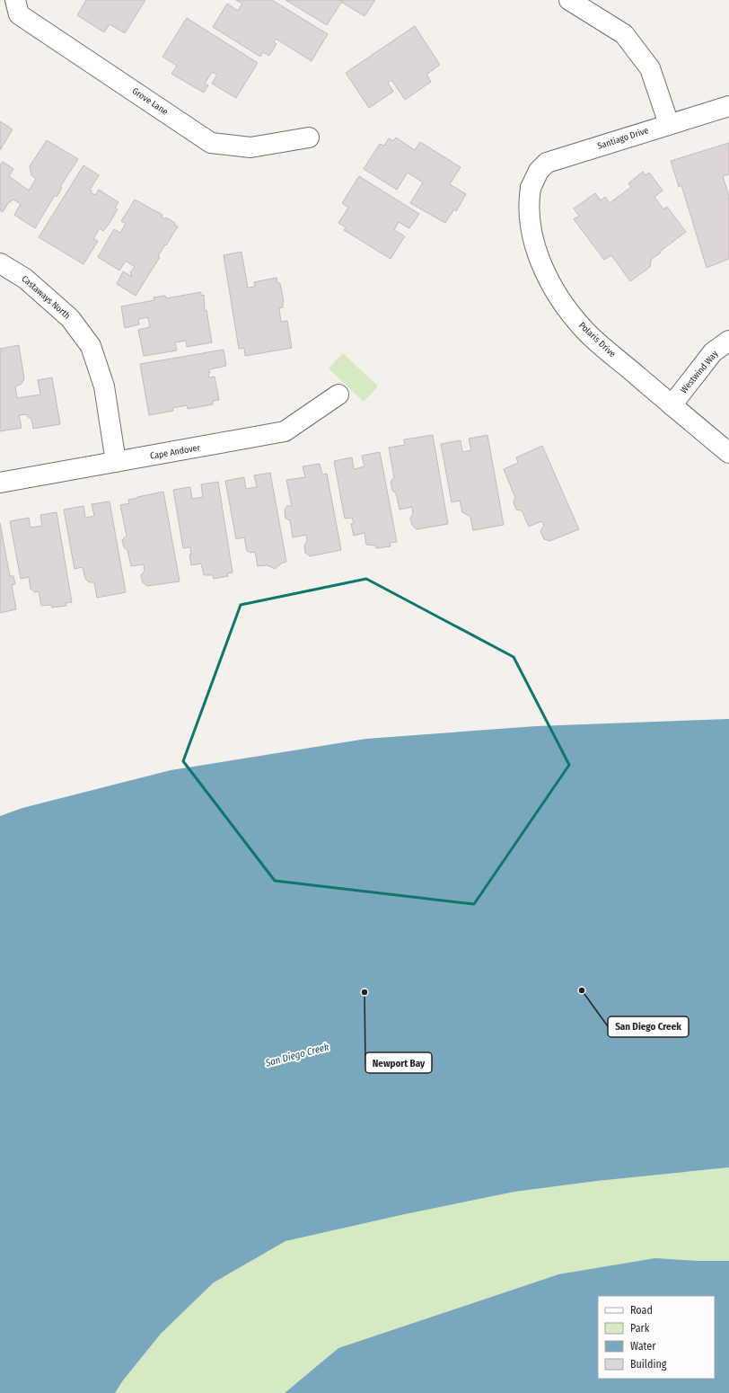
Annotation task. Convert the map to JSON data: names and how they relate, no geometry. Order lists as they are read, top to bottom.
{
  "streets": {
    "street": [
      "Grove Lane",
      "Santiago Drive",
      "Castaways North",
      "Polaris Drive",
      "Westwind Way",
      "Cape Andover"
    ]
  },
  "crossings": [
    ["Santiago Drive", "Polaris Drive"],
    ["Castaways North", "Cape Andover"],
    ["Polaris Drive", "Westwind Way"]
  ],
  "water": ["San Diego Creek"],
  "places": ["San Diego Creek", "Newport Bay"],
  "legend": [
    "Road",
    "Park",
    "Water",
    "Building"
  ]
}
